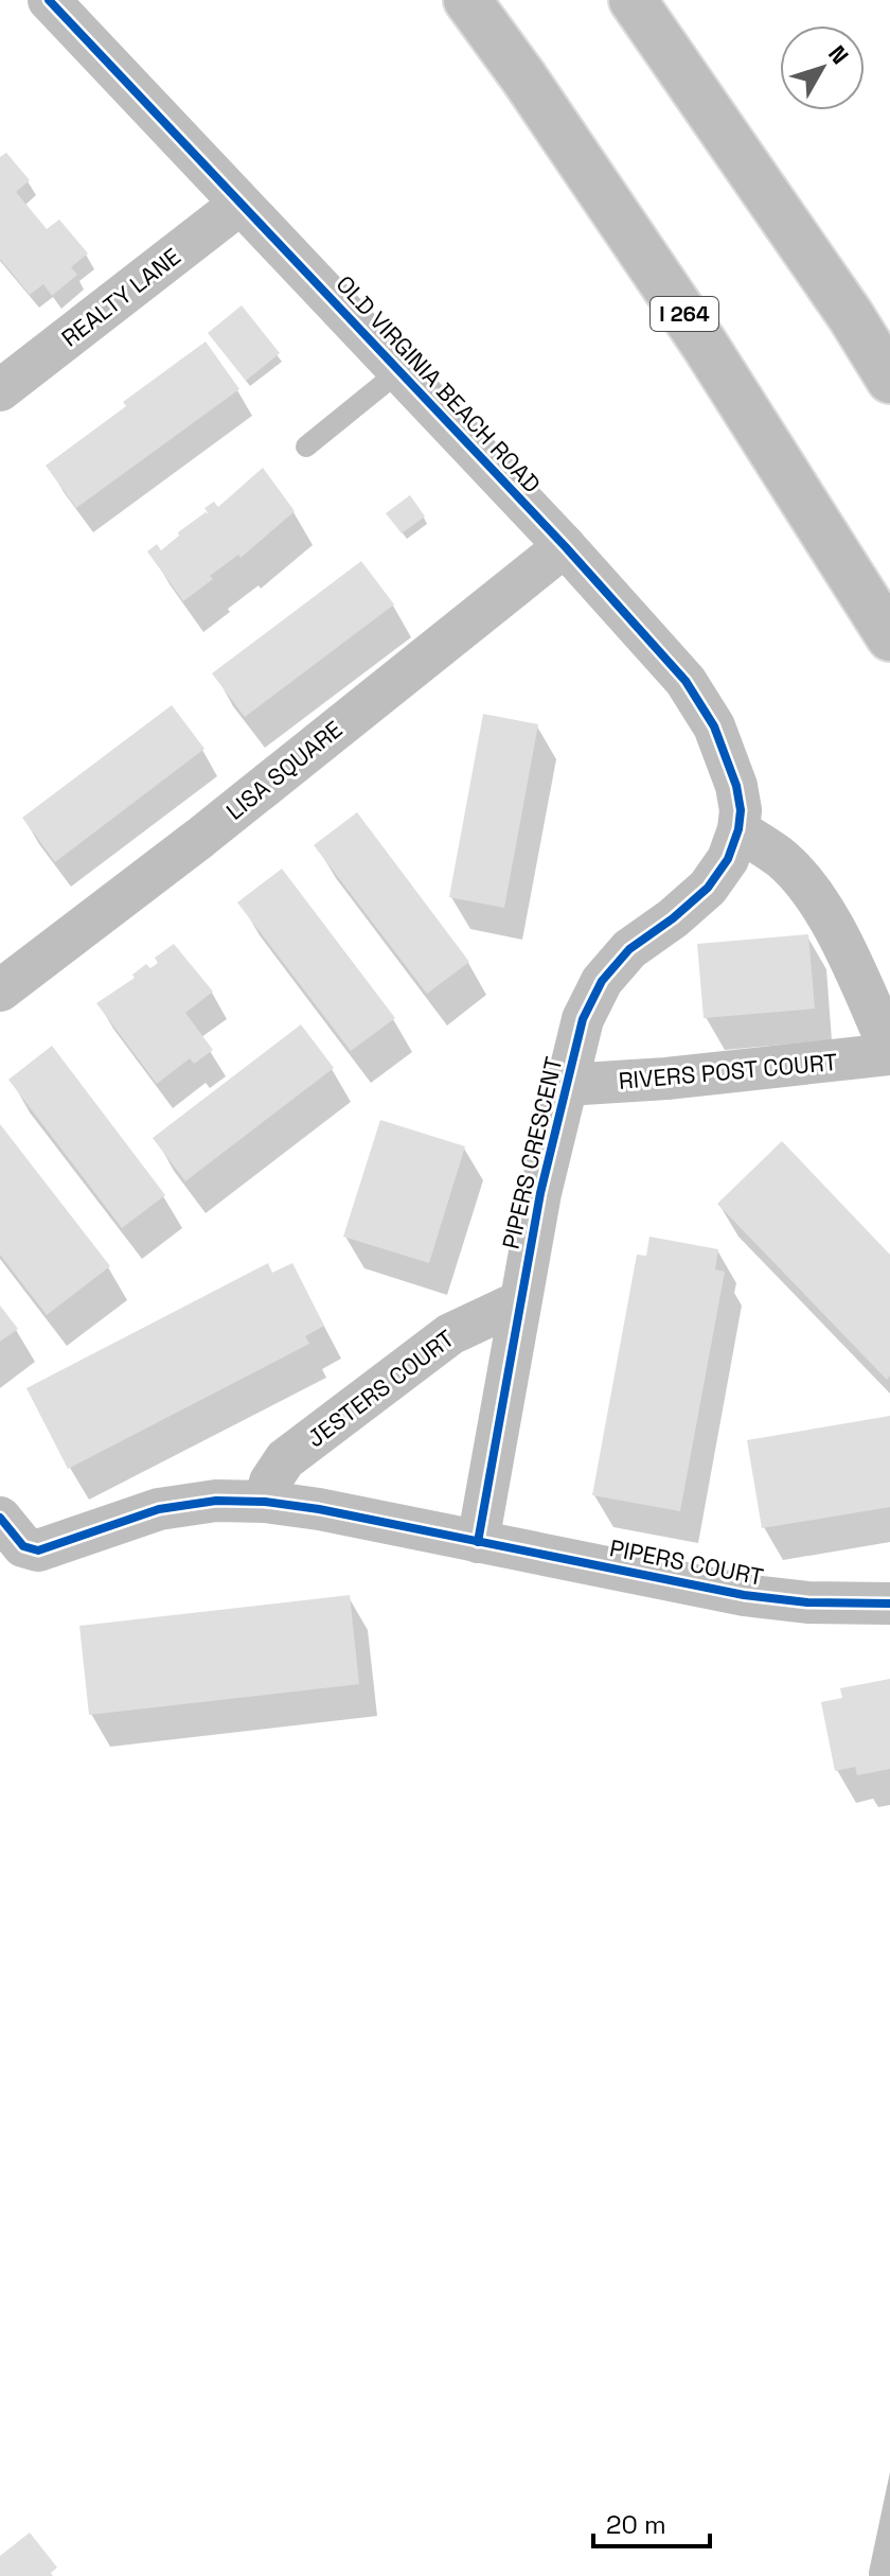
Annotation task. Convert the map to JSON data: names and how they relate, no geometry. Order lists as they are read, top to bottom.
{
  "streets": {
    "highway": ["I 264"],
    "street": [
      "REALTY LANE",
      "OLD VIRGINIA BEACH ROAD",
      "LISA SQUARE",
      "RIVERS POST COURT",
      "PIPERS CRESCENT",
      "JESTERS COURT",
      "PIPERS COURT"
    ]
  },
  "crossings": [
    ["REALTY LANE", "OLD VIRGINIA BEACH ROAD"],
    ["OLD VIRGINIA BEACH ROAD", "LISA SQUARE"],
    ["OLD VIRGINIA BEACH ROAD", "PIPERS CRESCENT"],
    ["RIVERS POST COURT", "PIPERS CRESCENT"],
    ["PIPERS CRESCENT", "JESTERS COURT"],
    ["PIPERS CRESCENT", "PIPERS COURT"]
  ],
  "scale_bar": "20 m",
  "north": "top right"
}
